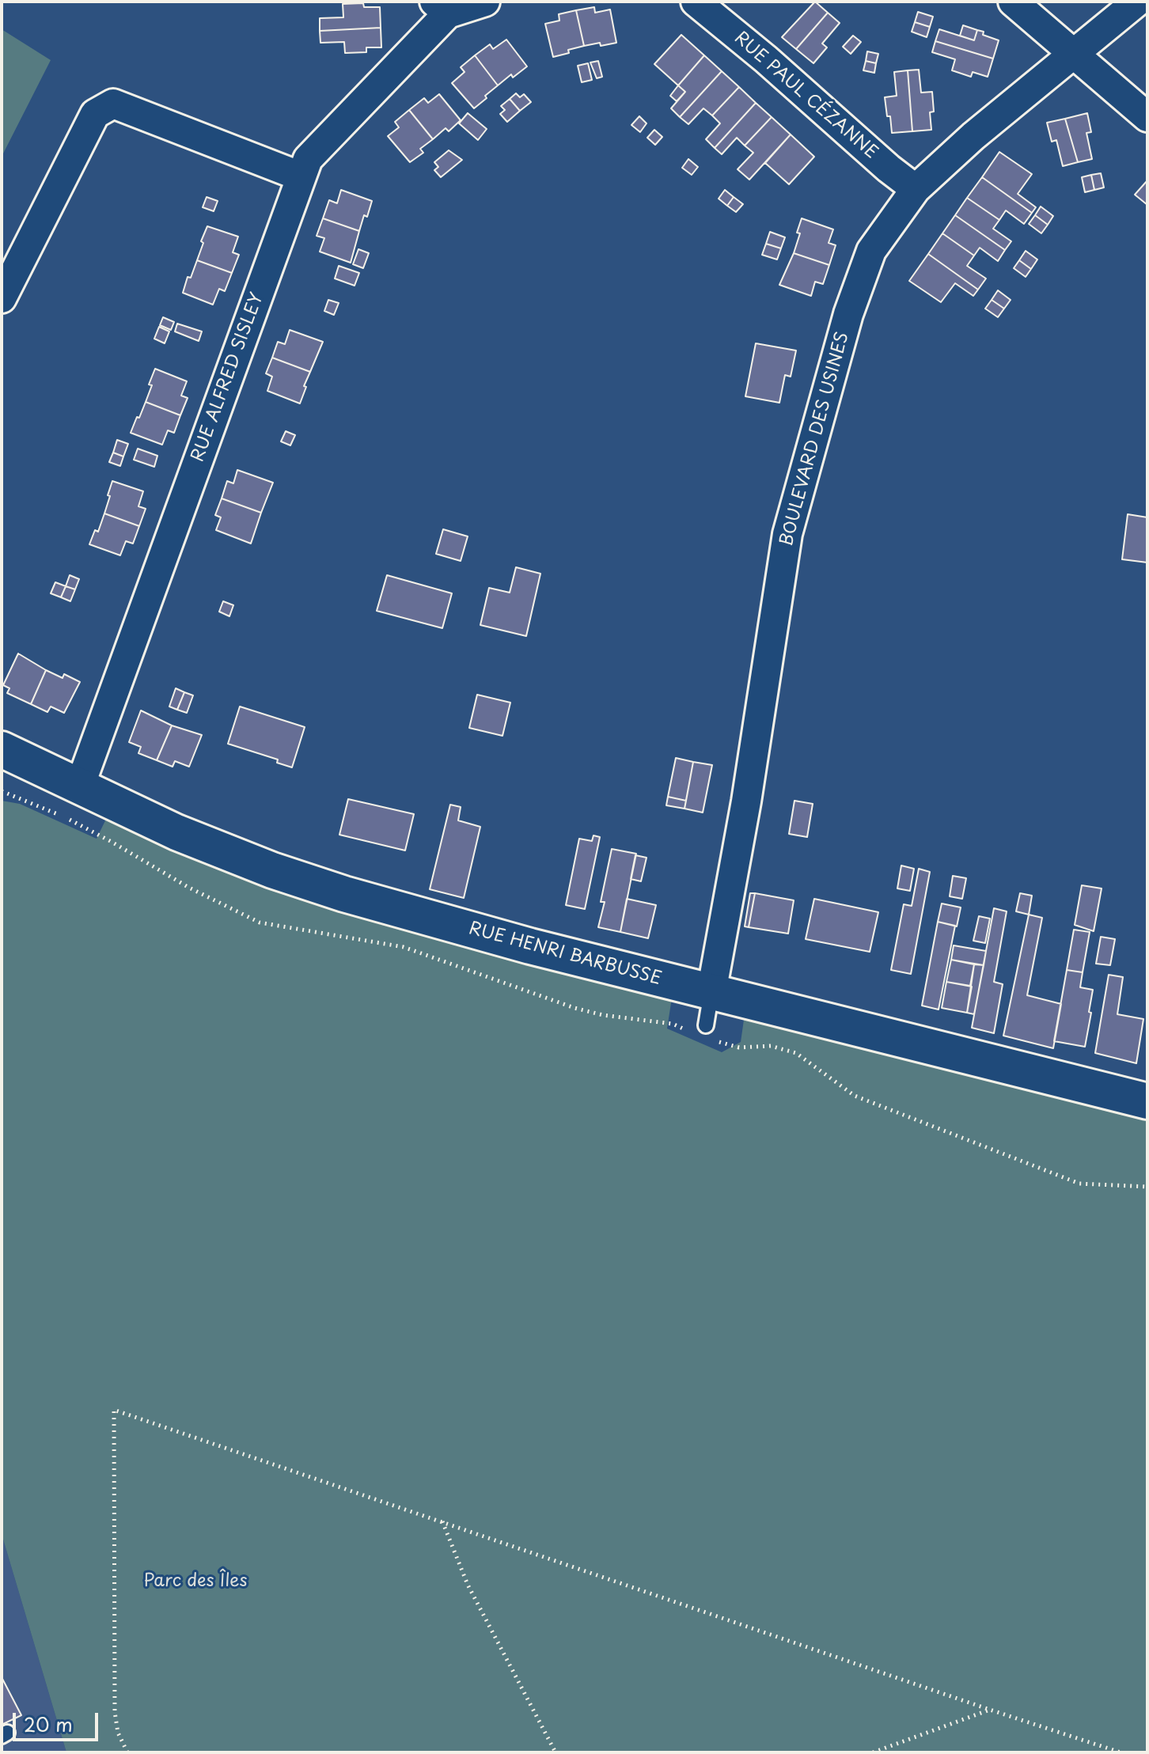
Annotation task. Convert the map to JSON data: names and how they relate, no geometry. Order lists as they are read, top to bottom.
{
  "streets": {
    "street": [
      "RUE PAUL CÉZANNE",
      "RUE ALFRED SISLEY",
      "BOULEVARD DES USINES",
      "RUE HENRI BARBUSSE"
    ]
  },
  "crossings": [
    ["RUE PAUL CÉZANNE", "BOULEVARD DES USINES"],
    ["RUE ALFRED SISLEY", "RUE HENRI BARBUSSE"],
    ["BOULEVARD DES USINES", "RUE HENRI BARBUSSE"]
  ],
  "parks": ["Parc des Îles"],
  "scale_bar": "20 m"
}
